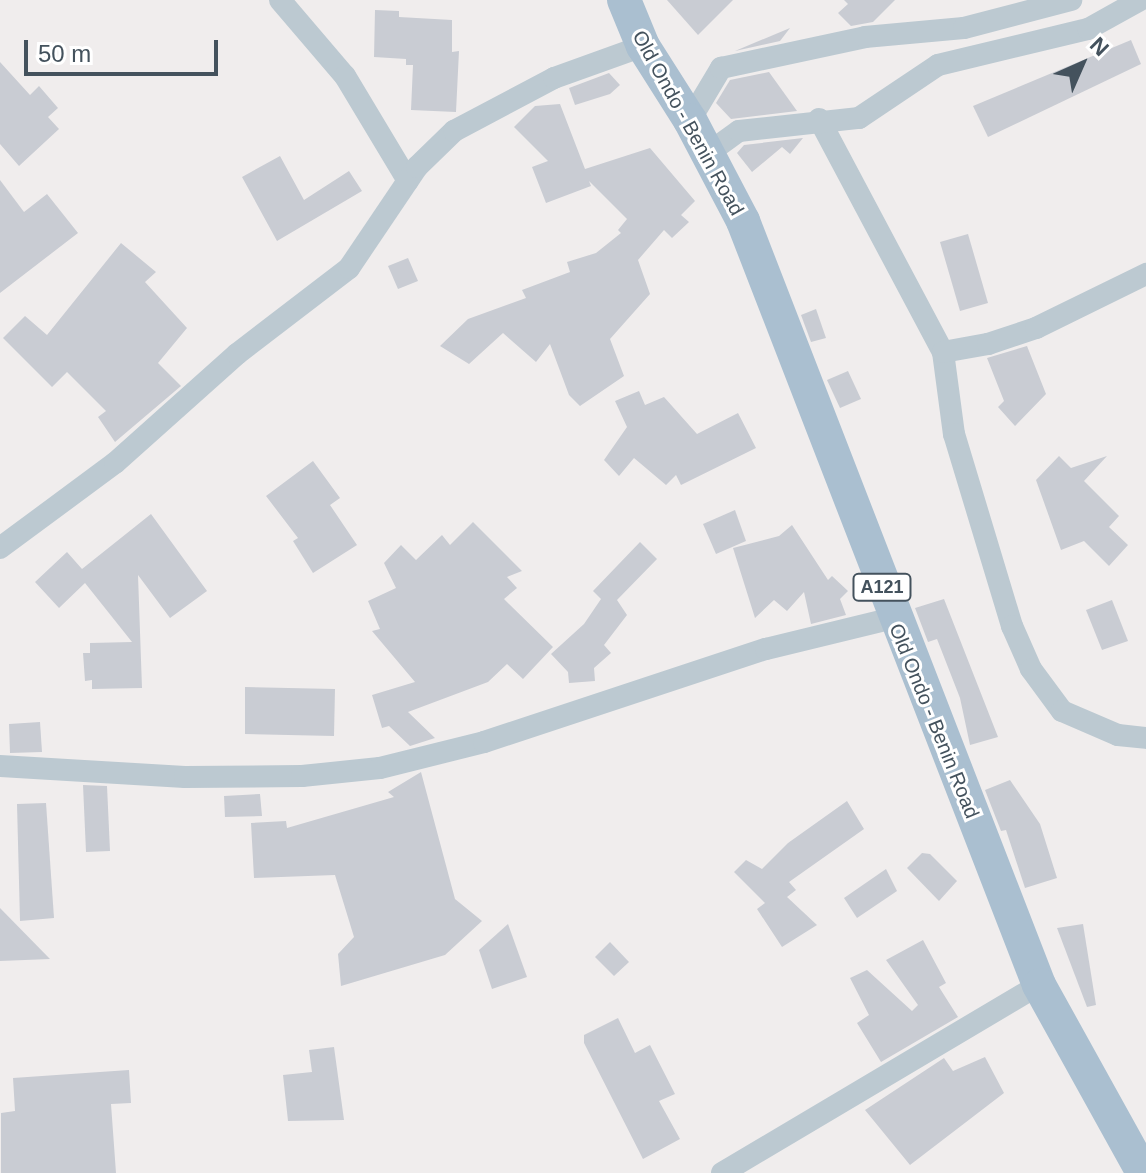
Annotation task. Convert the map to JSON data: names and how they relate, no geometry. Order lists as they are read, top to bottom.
{
  "streets": {
    "main road": ["Old Ondo - Benin Road", "A121"]
  },
  "scale_bar": "50 m",
  "north": "top right"
}
